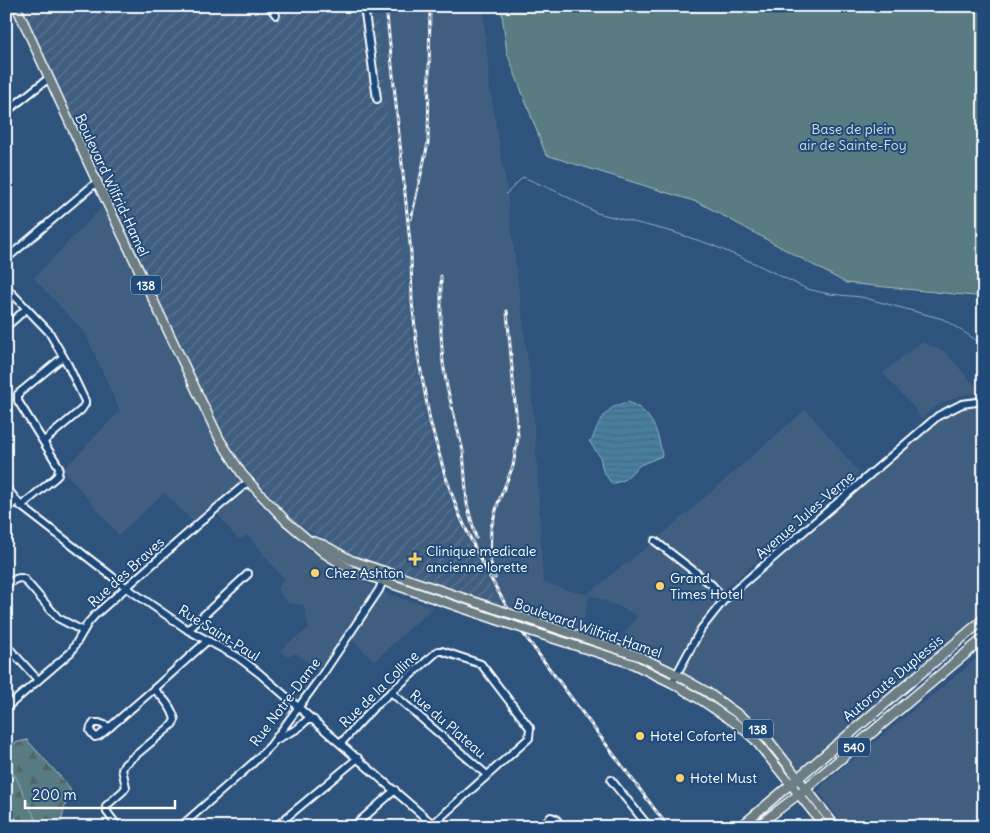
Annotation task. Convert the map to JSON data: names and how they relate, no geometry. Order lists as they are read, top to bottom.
{
  "streets": {
    "highway": ["Autoroute Duplessis", "540"],
    "main road": ["Boulevard Wilfrid-Hamel", "138"],
    "street": [
      "Avenue Jules-Verne",
      "Rue des Braves",
      "Rue Saint-Paul",
      "Rue de la Colline",
      "Rue Notre-Dame",
      "Rue du Plateau"
    ]
  },
  "crossings": [
    ["Boulevard Wilfrid-Hamel", "Avenue Jules-Verne"],
    ["Boulevard Wilfrid-Hamel", "Rue des Braves"],
    ["Boulevard Wilfrid-Hamel", "Autoroute Duplessis"],
    ["Boulevard Wilfrid-Hamel", "Rue Notre-Dame"],
    ["Boulevard Wilfrid-Hamel", "540"],
    ["Rue des Braves", "Rue Saint-Paul"],
    ["Rue Saint-Paul", "Rue de la Colline"],
    ["Rue Saint-Paul", "Rue Notre-Dame"],
    ["Autoroute Duplessis", "540"],
    ["Rue de la Colline", "Rue du Plateau"]
  ],
  "parks": ["Base de plein air de Sainte-Foy"],
  "places": {
    "health": ["Clinique medicale ancienne lorette"],
    "other": [
      "Chez Ashton",
      "Grand Times Hotel",
      "Hotel Cofortel",
      "Hotel Must"
    ]
  },
  "scale_bar": "200 m"
}
